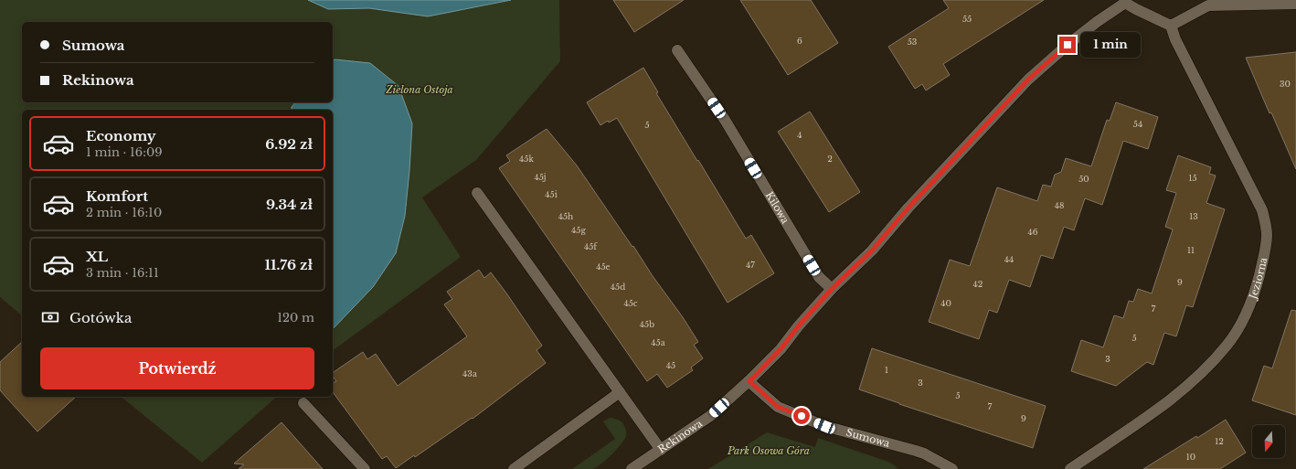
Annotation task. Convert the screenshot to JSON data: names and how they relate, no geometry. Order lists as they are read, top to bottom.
{
  "streets": {
    "street": [
      "Kilowa",
      "Jeziorna",
      "Rekinowa",
      "Sumowa"
    ]
  },
  "crossings": [
    ["Kilowa", "Rekinowa"],
    ["Jeziorna", "Rekinowa"],
    ["Rekinowa", "Sumowa"]
  ],
  "parks": ["Zielona Ostoja", "Park Osowa Góra"],
  "house_numbers": [
    "55",
    "6",
    "53",
    "30",
    "54",
    "5",
    "4",
    "45k",
    "2",
    "45j",
    "15",
    "50",
    "45i",
    "48",
    "45h",
    "13",
    "45g",
    "46",
    "45f",
    "11",
    "44",
    "47",
    "45e",
    "9",
    "42",
    "45d",
    "45c",
    "40",
    "7",
    "45b",
    "5",
    "45a",
    "3",
    "45",
    "1",
    "43a",
    "3",
    "5",
    "7",
    "9",
    "12",
    "10"
  ],
  "north": "bottom",
  "page": {
    "banner": ["Sumowa", "Rekinowa"],
    "bubble": "1 min",
    "list": [
      {
        "name": "Economy",
        "note": "1 min · 16:09",
        "value": "6.92 zł"
      },
      {
        "name": "Komfort",
        "note": "2 min · 16:10",
        "value": "9.34 zł"
      },
      {
        "name": "XL",
        "note": "3 min · 16:11",
        "value": "11.76 zł"
      }
    ],
    "pay": ["Gotówka", "120 m"],
    "buttons": "Potwierdź"
  }
}
